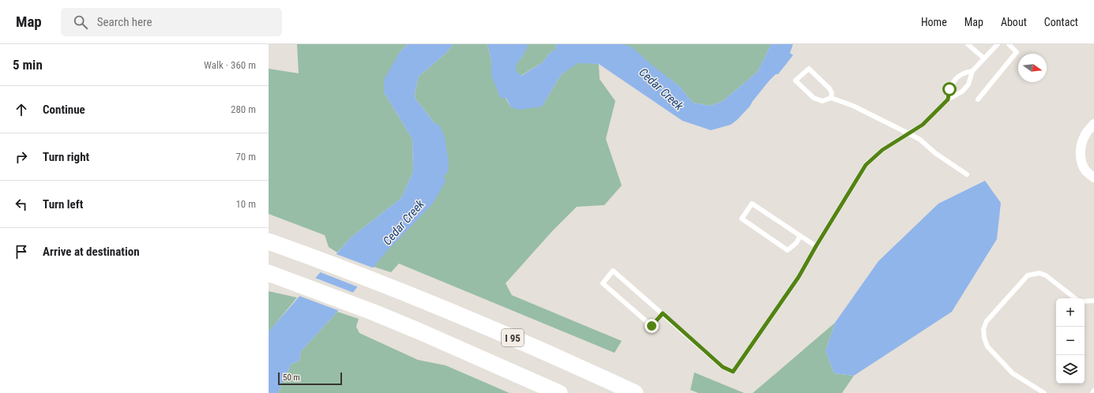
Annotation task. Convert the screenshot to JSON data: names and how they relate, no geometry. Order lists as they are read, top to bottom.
{
  "streets": {
    "highway": ["I 95"]
  },
  "water": ["Cedar Creek"],
  "scale_bar": "50 m",
  "north": "right",
  "page": {
    "header": "Map",
    "search": "Search here",
    "nav": [
      "Home",
      "Map",
      "About",
      "Contact"
    ],
    "heading": ["5 min", "Walk · 360 m"],
    "list": [
      ["Continue", "280 m"],
      ["Turn right", "70 m"],
      ["Turn left", "10 m"],
      "Arrive at destination"
    ],
    "map_buttons": ["+", "−"],
    "scale": "50 m"
  }
}
